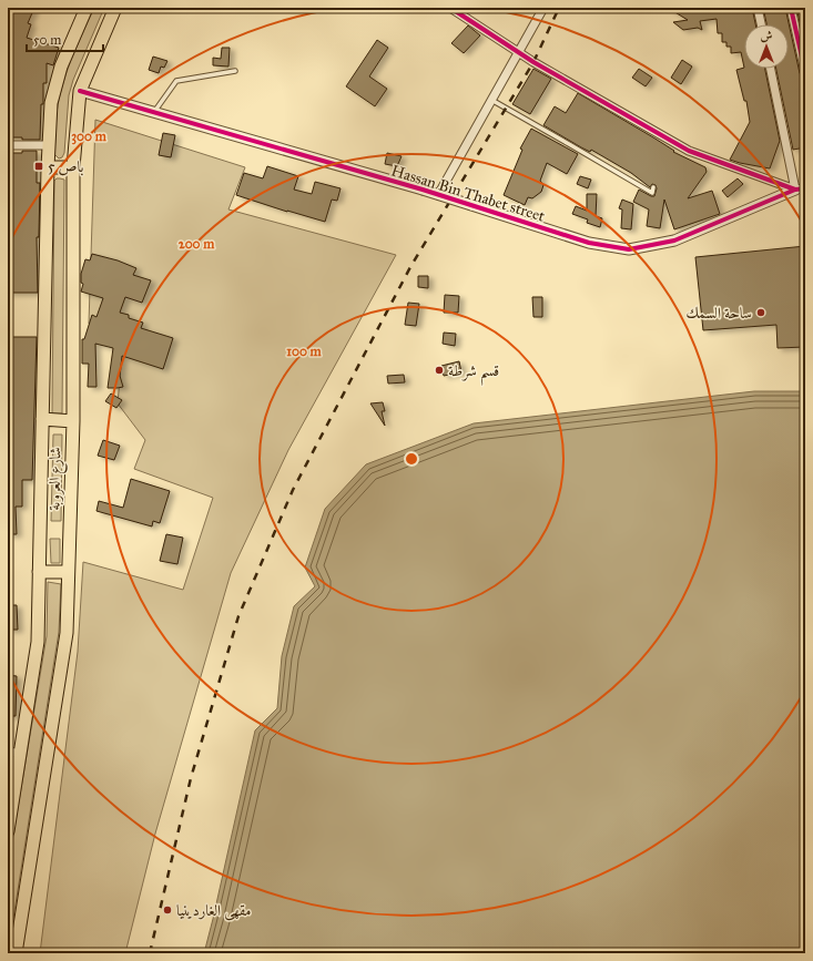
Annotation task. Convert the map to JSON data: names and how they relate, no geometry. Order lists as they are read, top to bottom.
{
  "streets": {
    "main road": ["شارع العروبة"],
    "street": ["Hassan Bin Thabet street"]
  },
  "crossings": [
    ["Hassan Bin Thabet street", "شارع العروبة"]
  ],
  "places": {
    "transit": ["باص 5"],
    "other": ["ساحة السمك", "قسم شرطة", "مقهى الغاردينيا"]
  },
  "scale_bar": "50 m",
  "north": "top",
  "rings": ["300 m", "200 m", "100 m"]
}
